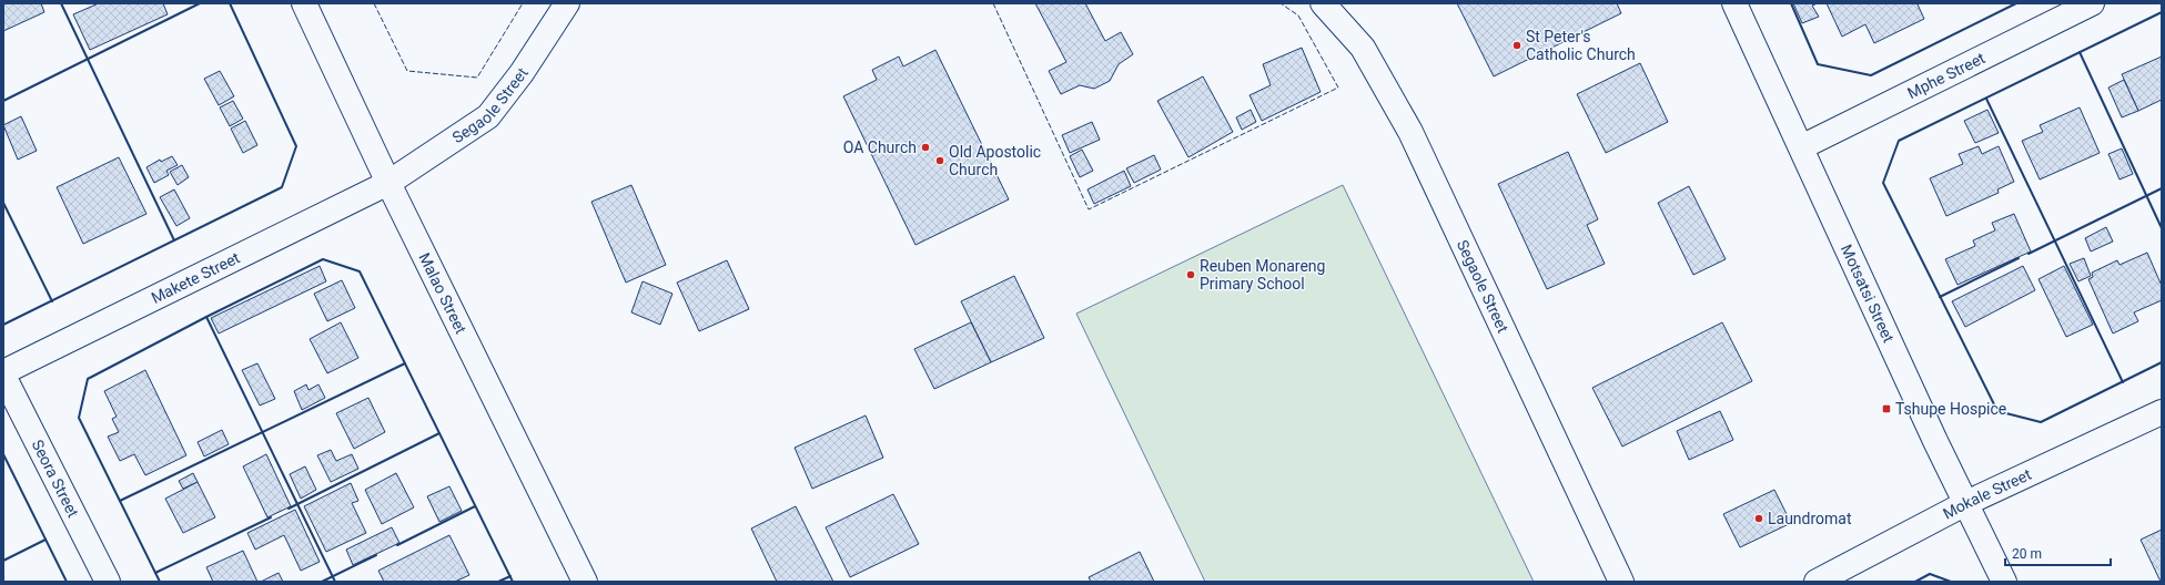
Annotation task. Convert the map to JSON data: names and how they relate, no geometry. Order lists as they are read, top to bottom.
{
  "streets": {
    "street": [
      "Mphe Street",
      "Segaole Street",
      "Makete Street",
      "Malao Street",
      "Motsatsi Street",
      "Seora Street",
      "Mokale Street"
    ]
  },
  "crossings": [
    ["Mphe Street", "Motsatsi Street"],
    ["Segaole Street", "Makete Street"],
    ["Segaole Street", "Malao Street"],
    ["Makete Street", "Malao Street"],
    ["Motsatsi Street", "Mokale Street"]
  ],
  "places": {
    "other": [
      "St Peter's Catholic Church",
      "OA Church",
      "Old Apostolic Church",
      "Reuben Monareng Primary School",
      "Laundromat"
    ],
    "transit": ["Tshupe Hospice"]
  },
  "scale_bar": "20 m"
}
